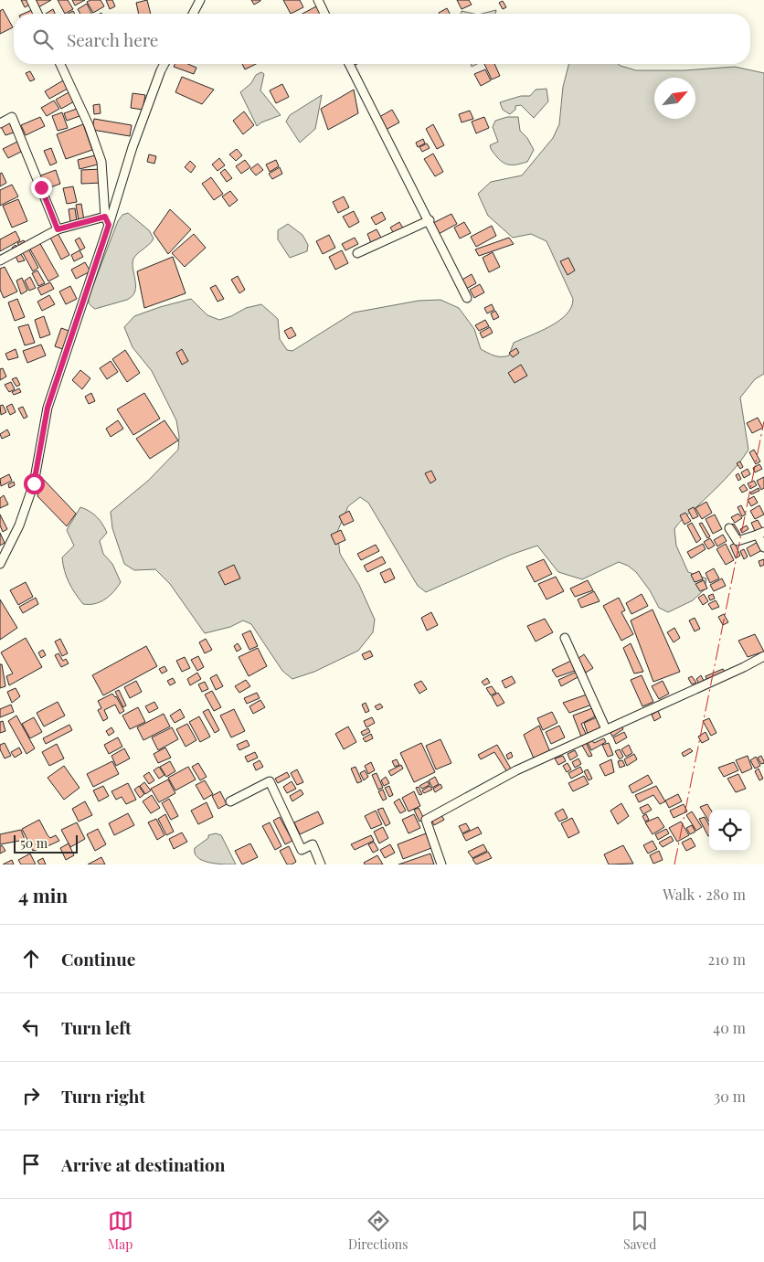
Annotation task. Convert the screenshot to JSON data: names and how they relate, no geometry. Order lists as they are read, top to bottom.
{
  "scale_bar": "50 m",
  "north": "top right",
  "page": {
    "search": "Search here",
    "scale": "50 m",
    "heading": ["4 min", "Walk · 280 m"],
    "list": [
      ["Continue", "210 m"],
      ["Turn left", "40 m"],
      ["Turn right", "30 m"],
      "Arrive at destination"
    ],
    "nav": ["Map", "Directions", "Saved"]
  }
}
